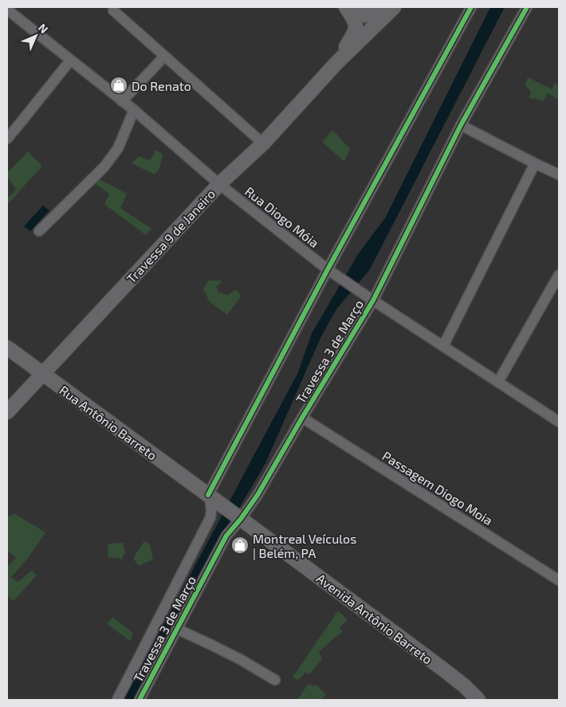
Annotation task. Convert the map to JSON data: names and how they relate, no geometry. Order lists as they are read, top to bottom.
{
  "streets": {
    "main road": ["Travessa 9 de Janeiro", "Rua Antônio Barreto", "Avenida Antônio Barreto"],
    "street": ["Rua Diogo Móia", "Travessa 3 de Março", "Passagem Diogo Moia"]
  },
  "crossings": [
    ["Rua Diogo Móia", "Travessa 9 de Janeiro"],
    ["Rua Diogo Móia", "Travessa 3 de Março"],
    ["Travessa 9 de Janeiro", "Rua Antônio Barreto"],
    ["Travessa 3 de Março", "Rua Antônio Barreto"],
    ["Travessa 3 de Março", "Passagem Diogo Moia"],
    ["Travessa 3 de Março", "Avenida Antônio Barreto"],
    ["Rua Antônio Barreto", "Avenida Antônio Barreto"]
  ],
  "places": {
    "shop": ["Do Renato", "Montreal Veículos | Belém, PA"]
  },
  "north": "top right"
}
